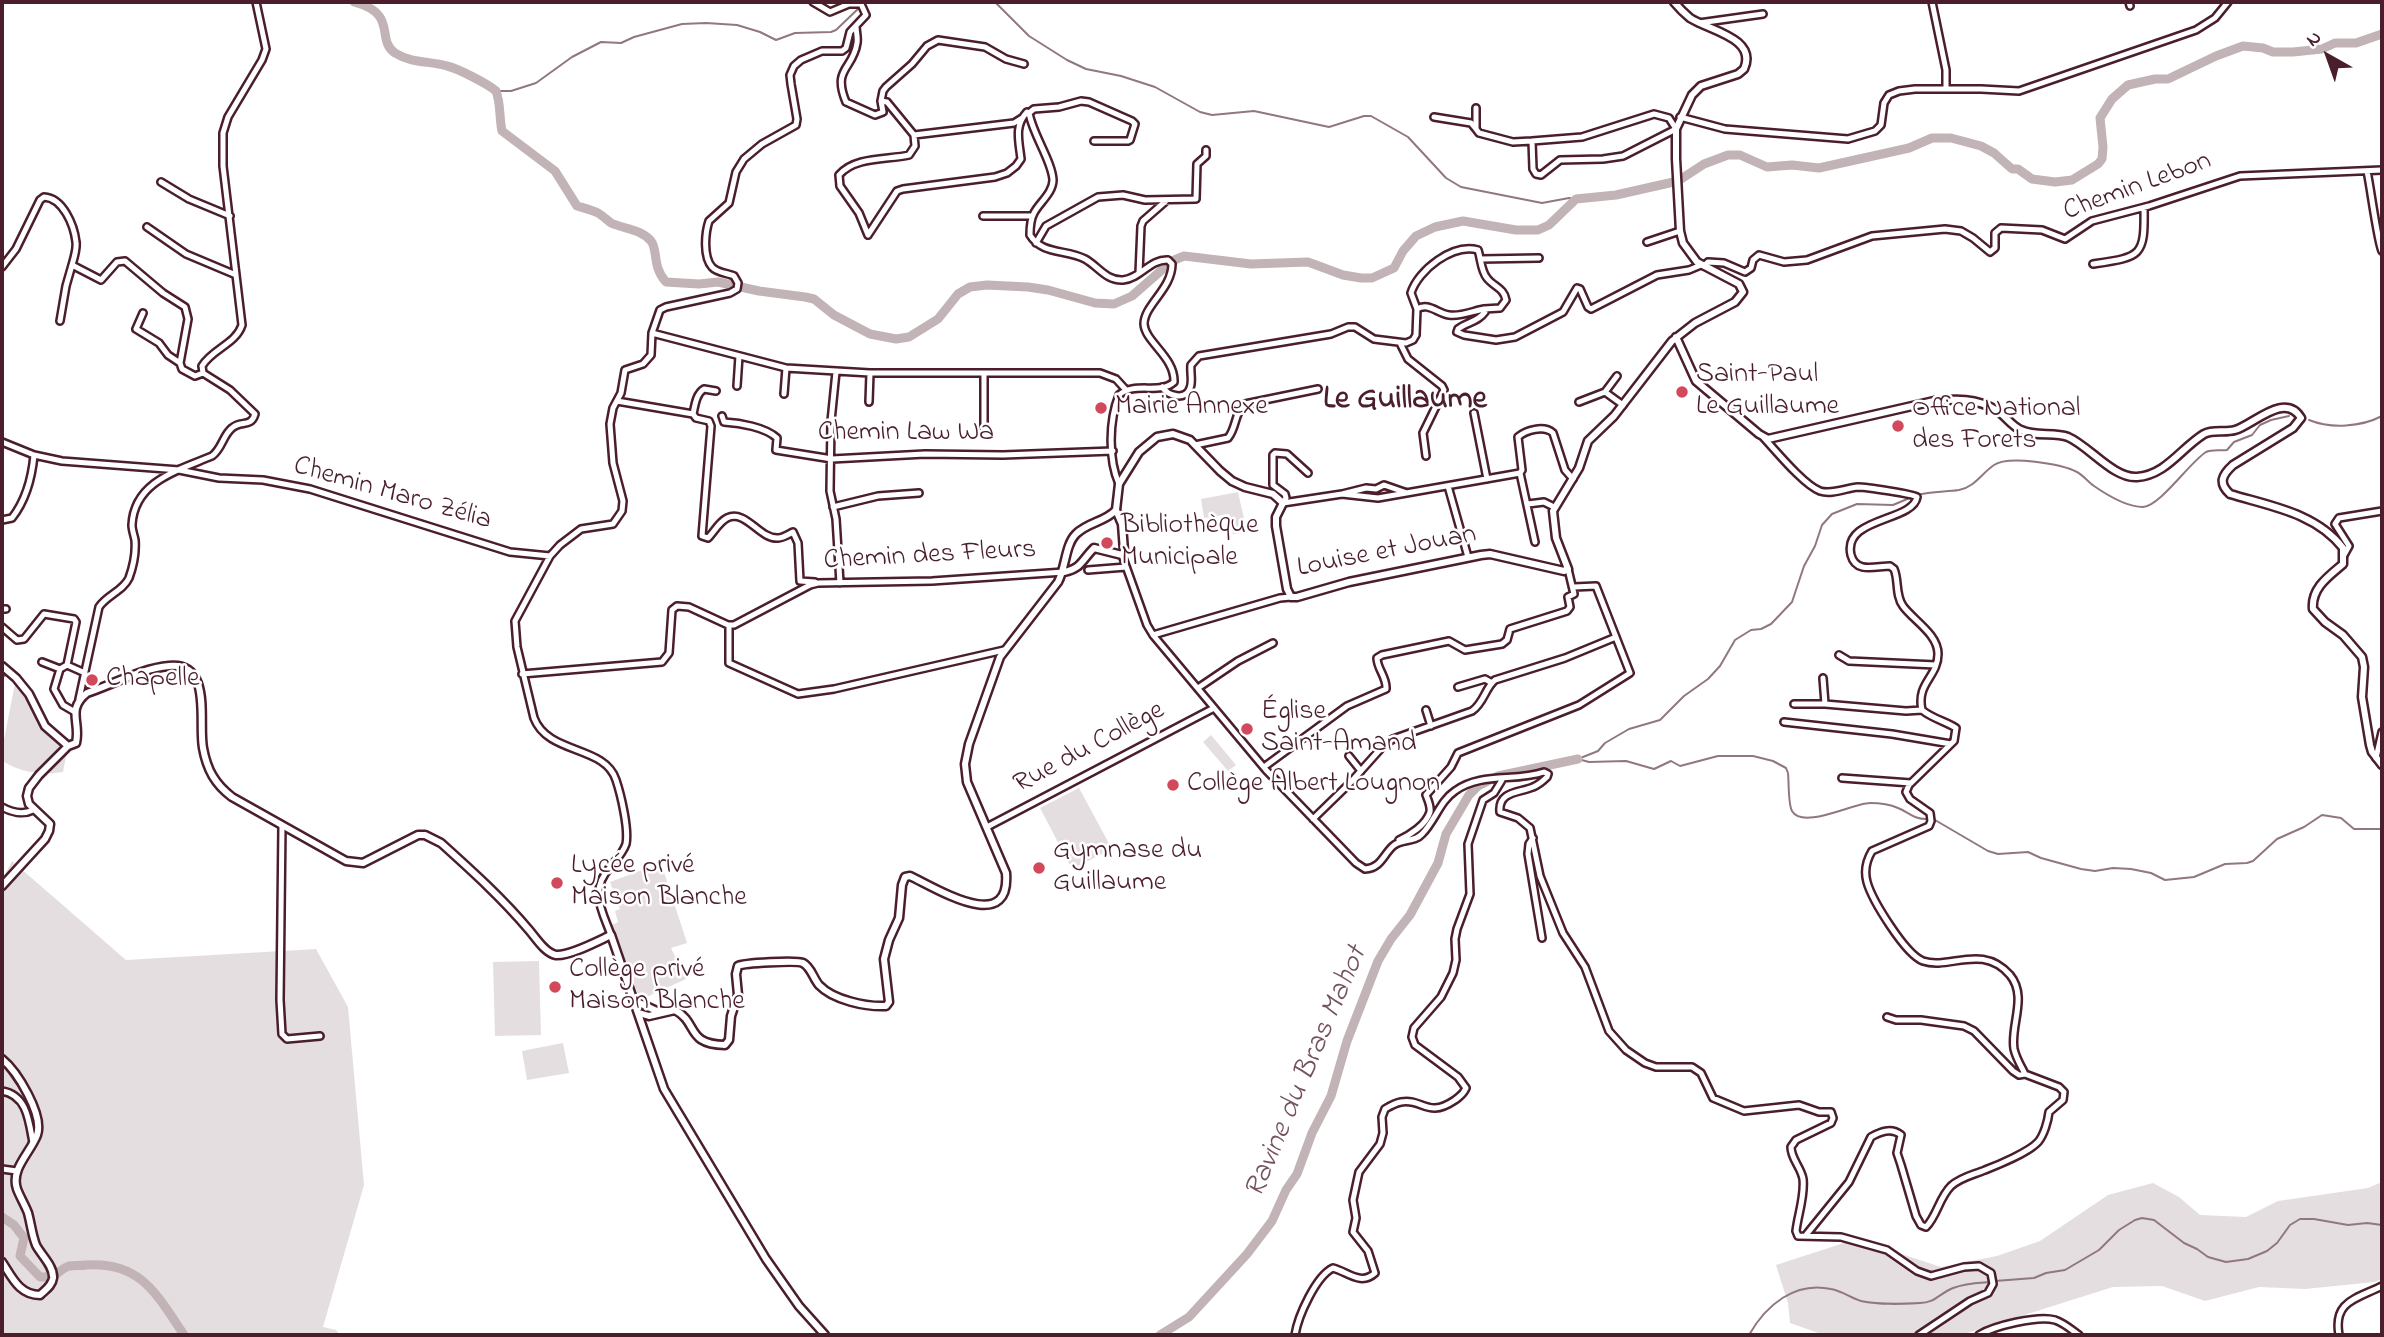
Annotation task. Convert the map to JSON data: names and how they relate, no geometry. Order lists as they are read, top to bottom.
{
  "streets": {
    "main road": ["Louise et Jouan"],
    "street": [
      "Chemin Lebon",
      "Chemin Law Wa",
      "Chemin Maro Zélia",
      "Chemin des Fleurs",
      "Rue du Collège"
    ]
  },
  "districts": ["Le Guillaume"],
  "water": ["Ravine du Bras Mahot"],
  "places": [
    "Saint-Paul Le Guillaume",
    "Mairie Annexe",
    "Office National des Forets",
    "Bibliothèque Municipale",
    "Chapelle",
    "Église Saint-Amand",
    "Collège Albert Lougnon",
    "Gymnase du Guillaume",
    "Lycée privé Maison Blanche",
    "Collège privé Maison Blanche"
  ],
  "north": "top left"
}
